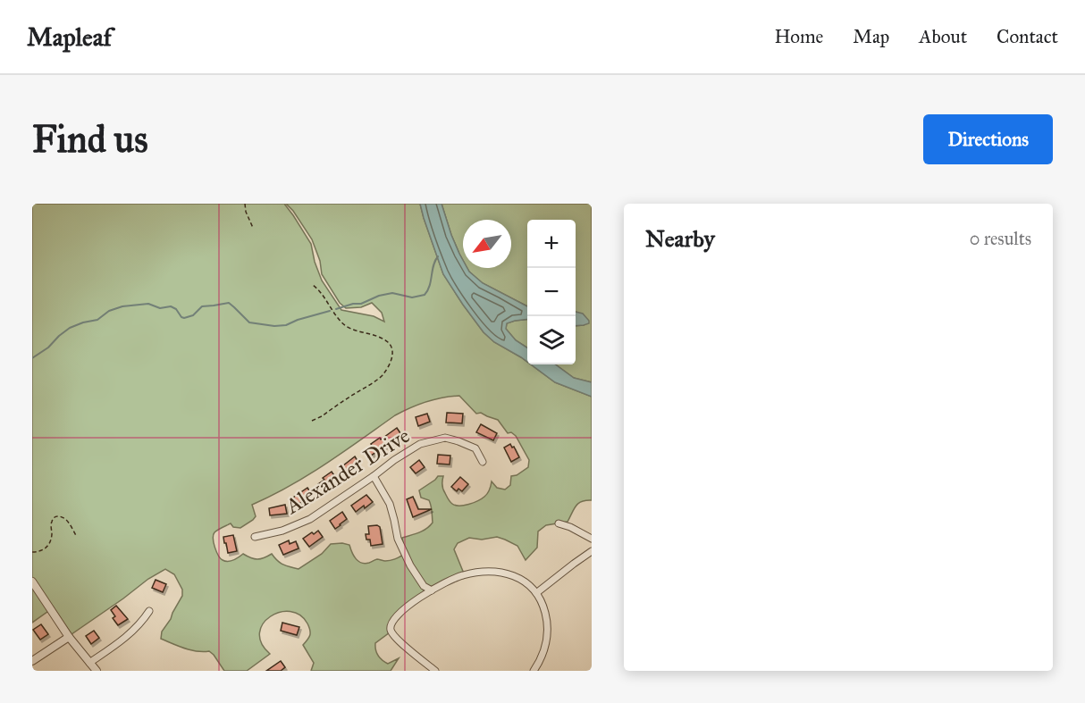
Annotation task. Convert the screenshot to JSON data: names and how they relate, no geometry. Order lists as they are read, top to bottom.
{
  "streets": {
    "street": ["Alexander Drive"]
  },
  "north": "bottom left",
  "page": {
    "header": "Mapleaf",
    "nav": [
      "Home",
      "Map",
      "About",
      "Contact"
    ],
    "buttons": "Directions",
    "title": "Find us",
    "heading": ["Nearby", "0 results"],
    "map_buttons": ["+", "−"]
  }
}
